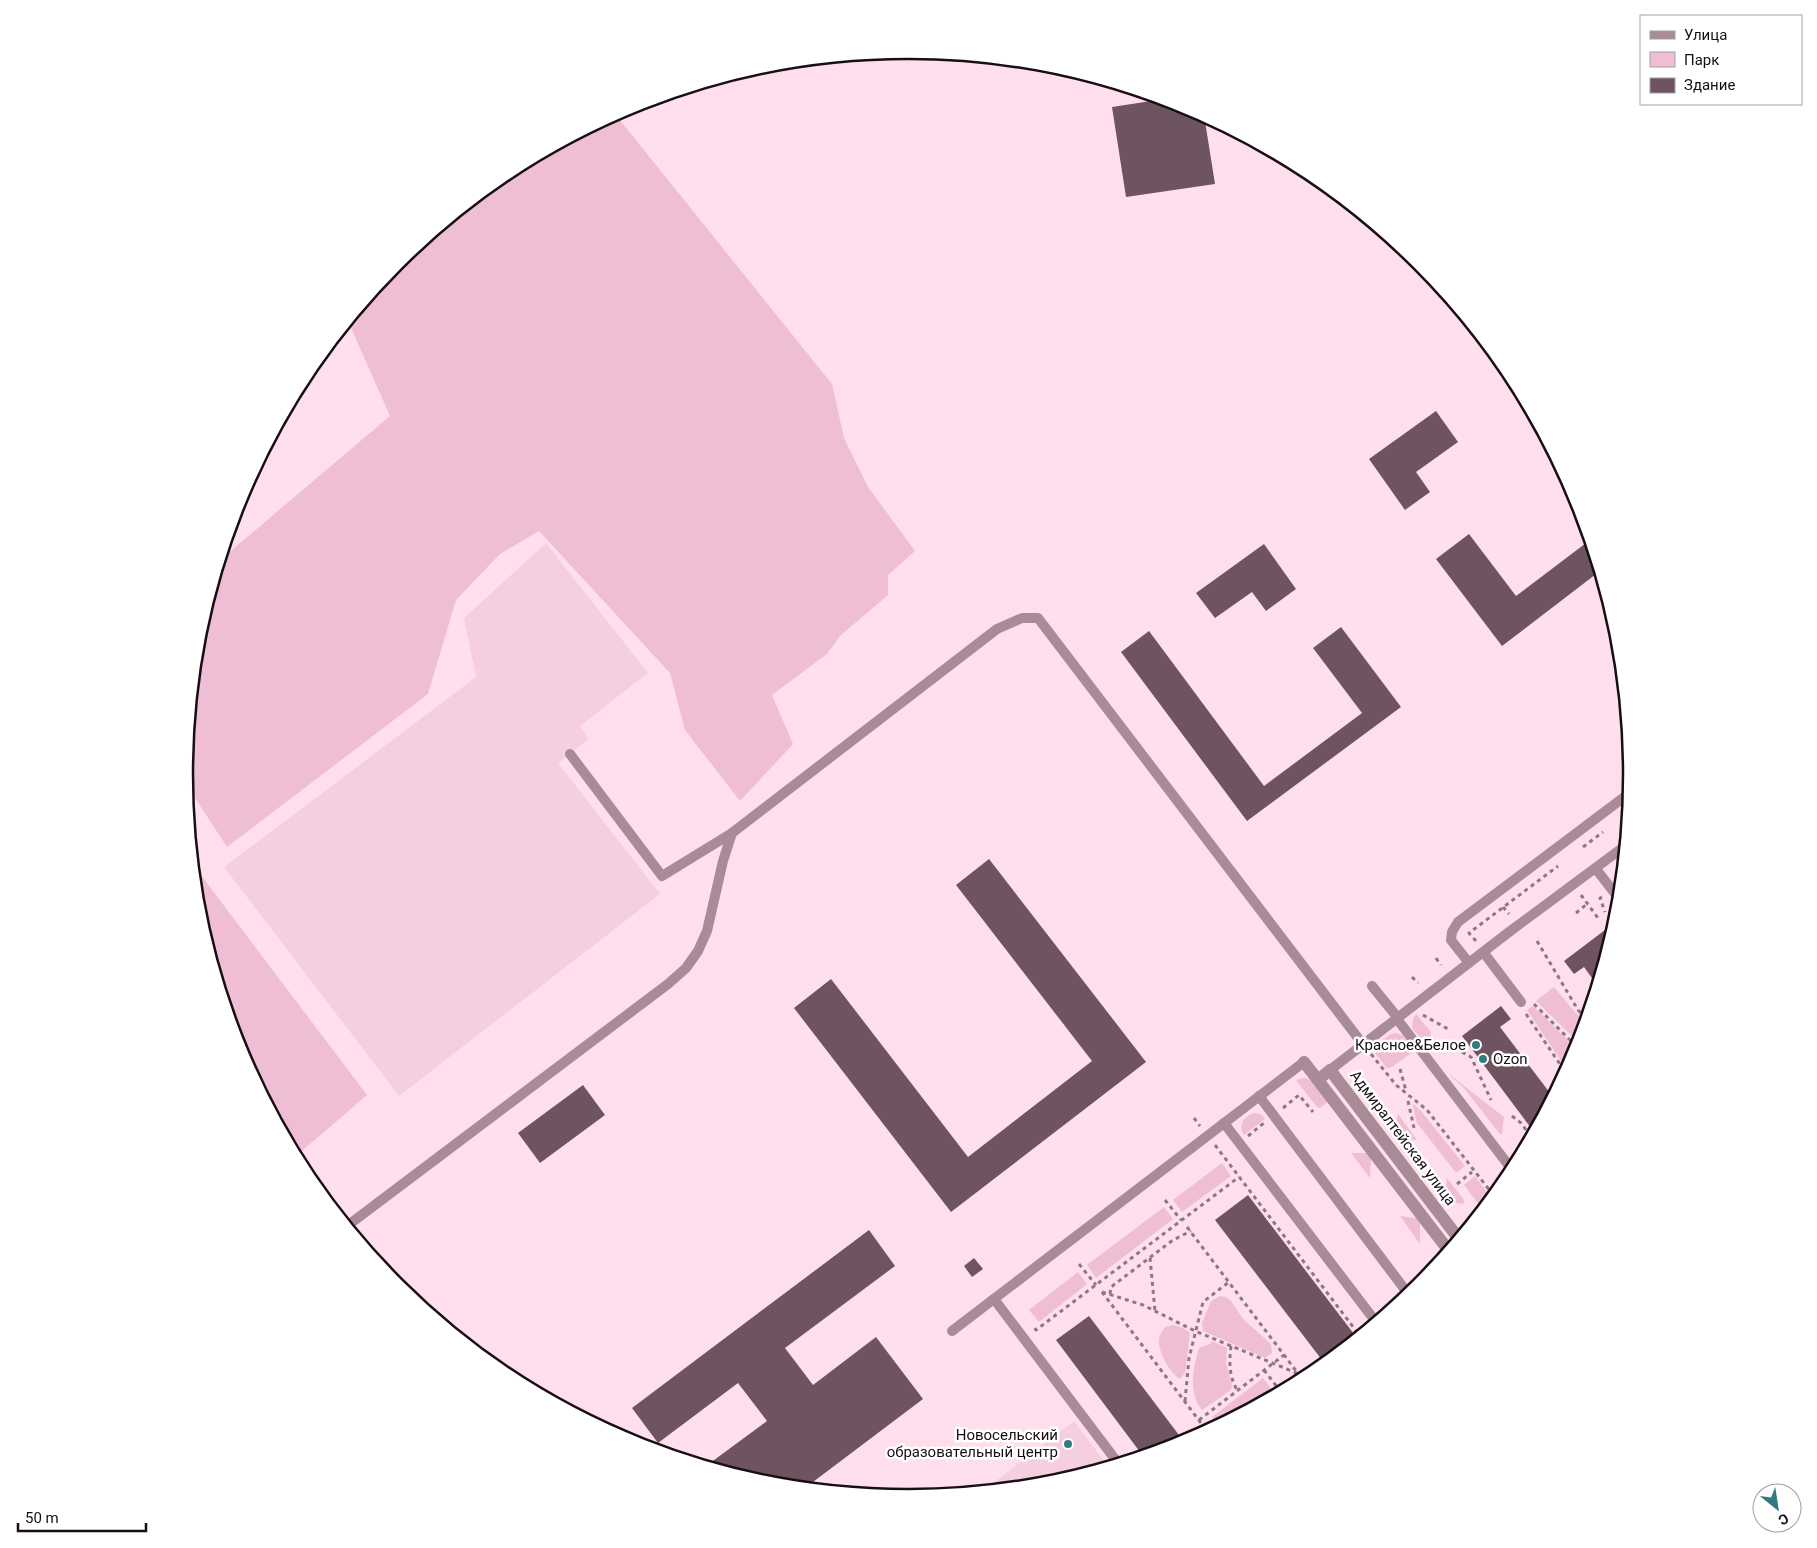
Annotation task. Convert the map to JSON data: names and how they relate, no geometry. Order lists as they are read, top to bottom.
{
  "streets": {
    "street": ["Адмиралтейская улица"]
  },
  "places": ["Красное&Белое", "Ozon", "Новосельский образовательный центр"],
  "legend": ["Улица", "Парк", "Здание"],
  "scale_bar": "50 m",
  "north": "bottom right"
}
